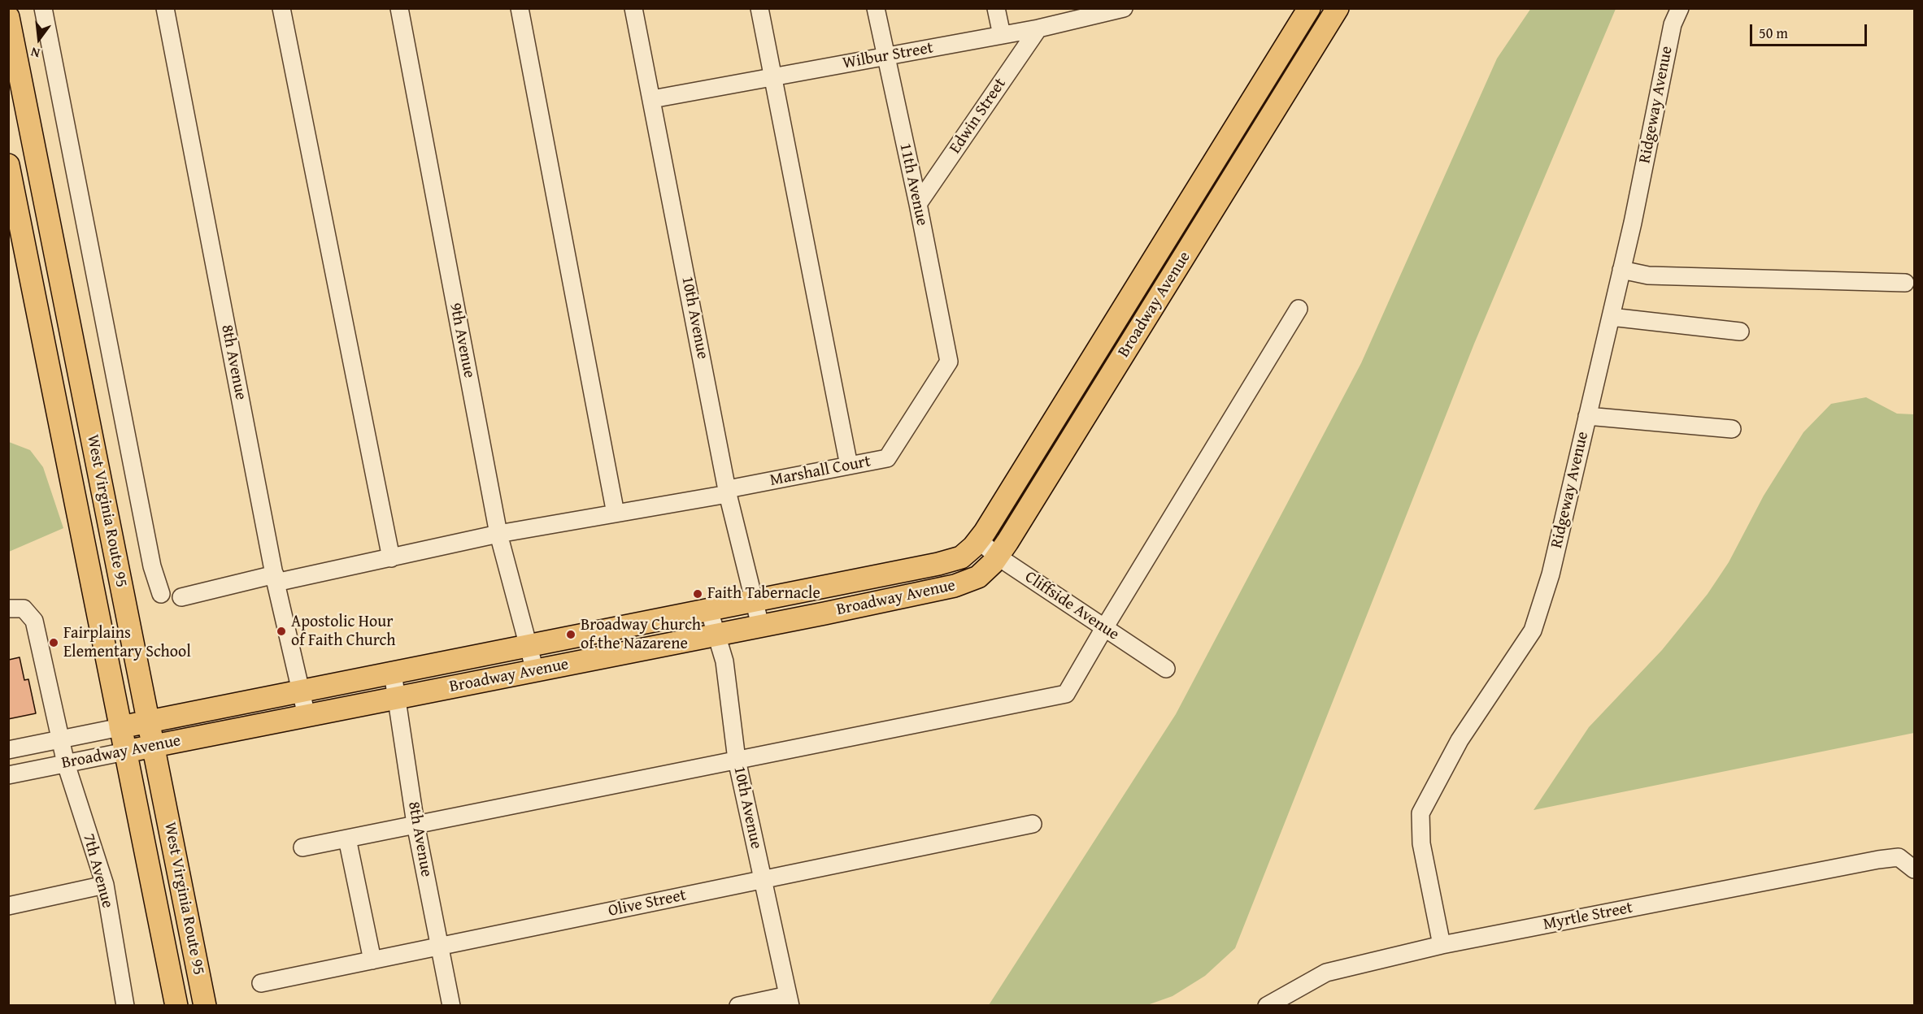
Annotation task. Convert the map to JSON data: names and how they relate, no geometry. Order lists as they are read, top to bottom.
{
  "streets": {
    "main road": ["Broadway Avenue", "West Virginia Route 95"],
    "street": [
      "Wilbur Street",
      "Ridgeway Avenue",
      "Edwin Street",
      "11th Avenue",
      "10th Avenue",
      "9th Avenue",
      "8th Avenue",
      "Marshall Court",
      "Cliffside Avenue",
      "7th Avenue",
      "Olive Street",
      "Myrtle Street"
    ]
  },
  "crossings": [
    ["Wilbur Street", "Edwin Street"],
    ["Wilbur Street", "11th Avenue"],
    ["Wilbur Street", "10th Avenue"],
    ["Ridgeway Avenue", "Myrtle Street"],
    ["Edwin Street", "11th Avenue"],
    ["11th Avenue", "Marshall Court"],
    ["Broadway Avenue", "10th Avenue"],
    ["Broadway Avenue", "9th Avenue"],
    ["Broadway Avenue", "8th Avenue"],
    ["Broadway Avenue", "West Virginia Route 95"],
    ["Broadway Avenue", "Cliffside Avenue"],
    ["Broadway Avenue", "7th Avenue"],
    ["10th Avenue", "Marshall Court"],
    ["10th Avenue", "Olive Street"],
    ["9th Avenue", "Marshall Court"],
    ["8th Avenue", "Marshall Court"],
    ["8th Avenue", "Olive Street"]
  ],
  "places": [
    "Faith Tabernacle",
    "Apostolic Hour of Faith Church",
    "Broadway Church of the Nazarene",
    "Fairplains Elementary School"
  ],
  "scale_bar": "50 m",
  "north": "bottom"
}
